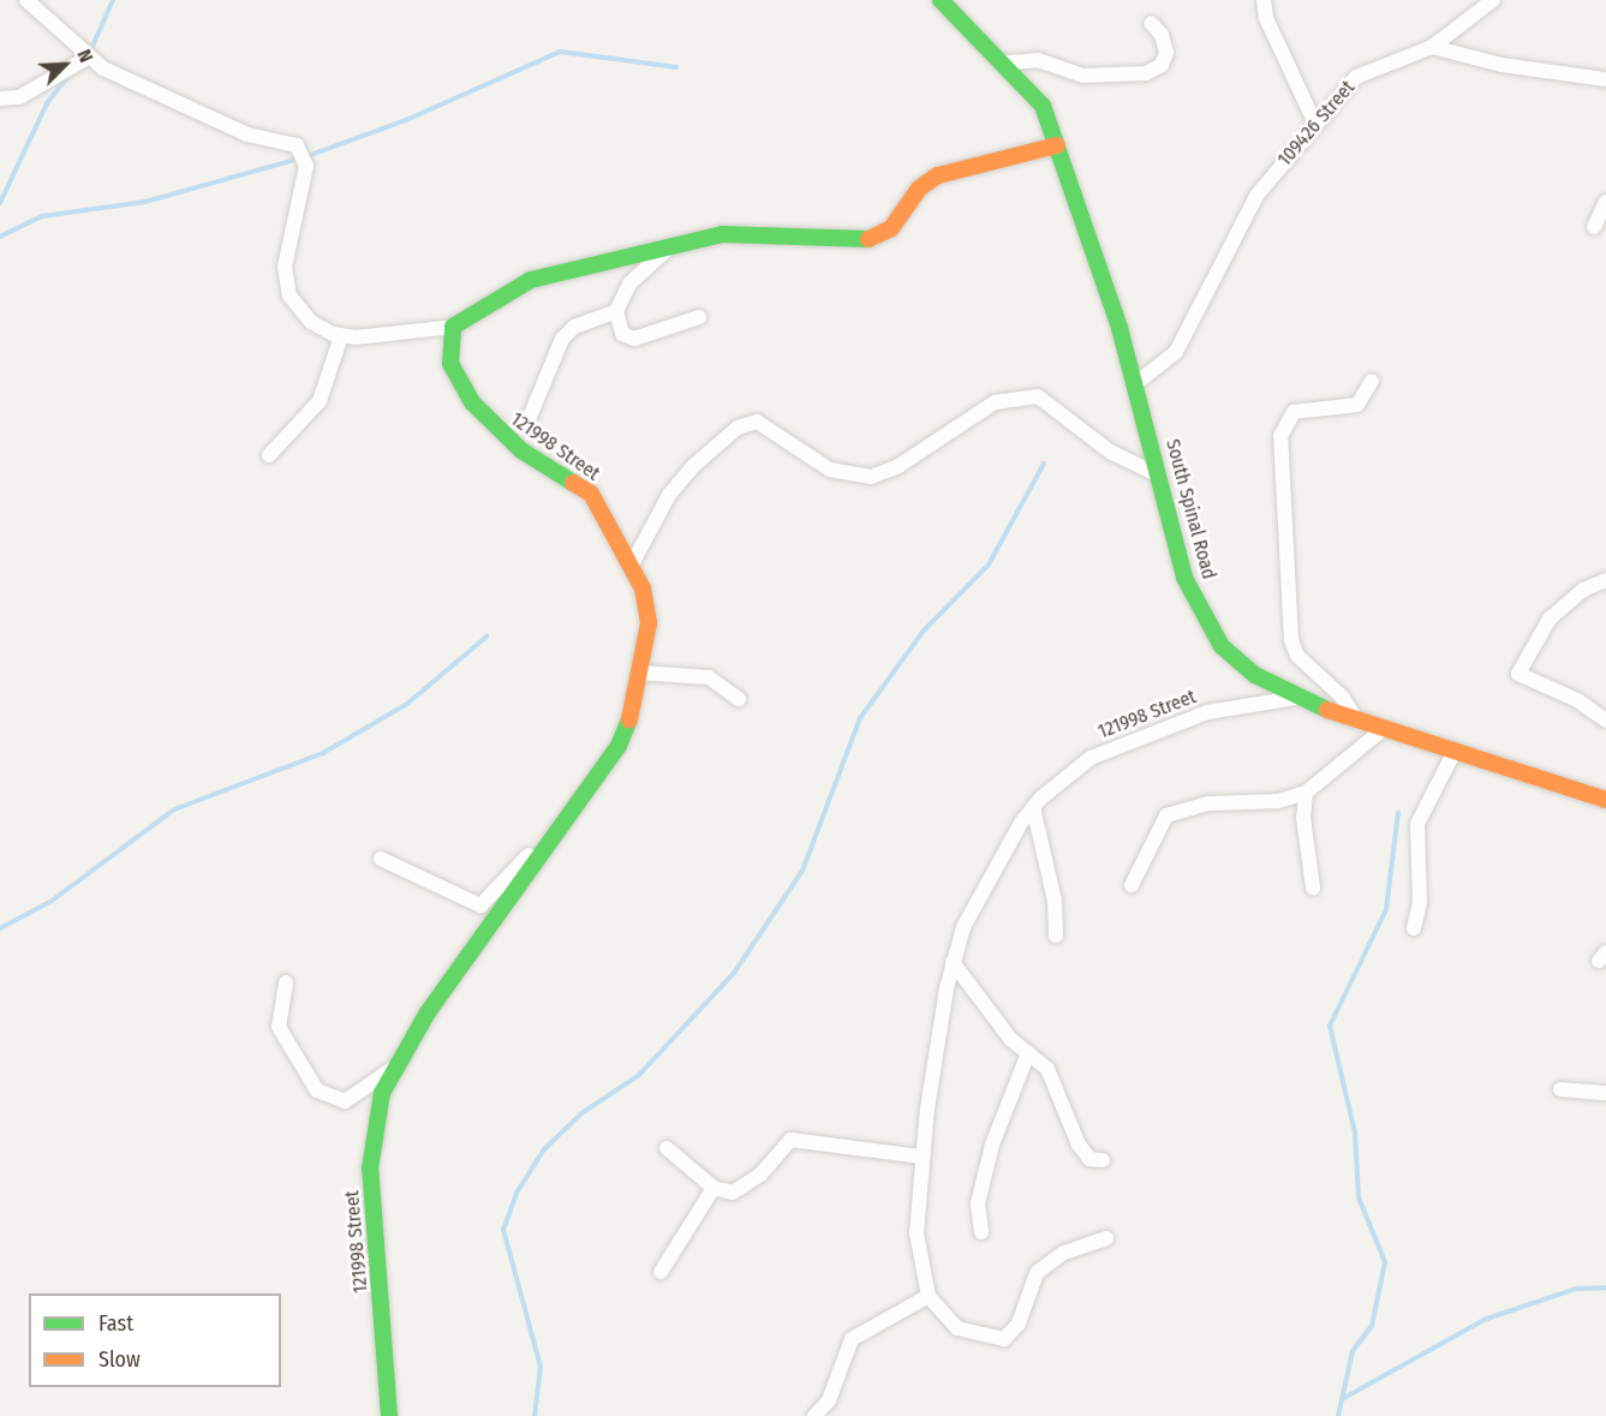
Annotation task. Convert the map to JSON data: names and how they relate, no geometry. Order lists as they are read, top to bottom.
{
  "streets": {
    "street": ["109426 Street", "121998 Street", "South Spinal Road"]
  },
  "crossings": [
    ["109426 Street", "South Spinal Road"],
    ["121998 Street", "South Spinal Road"]
  ],
  "legend": ["Fast", "Slow"],
  "north": "top right"
}
